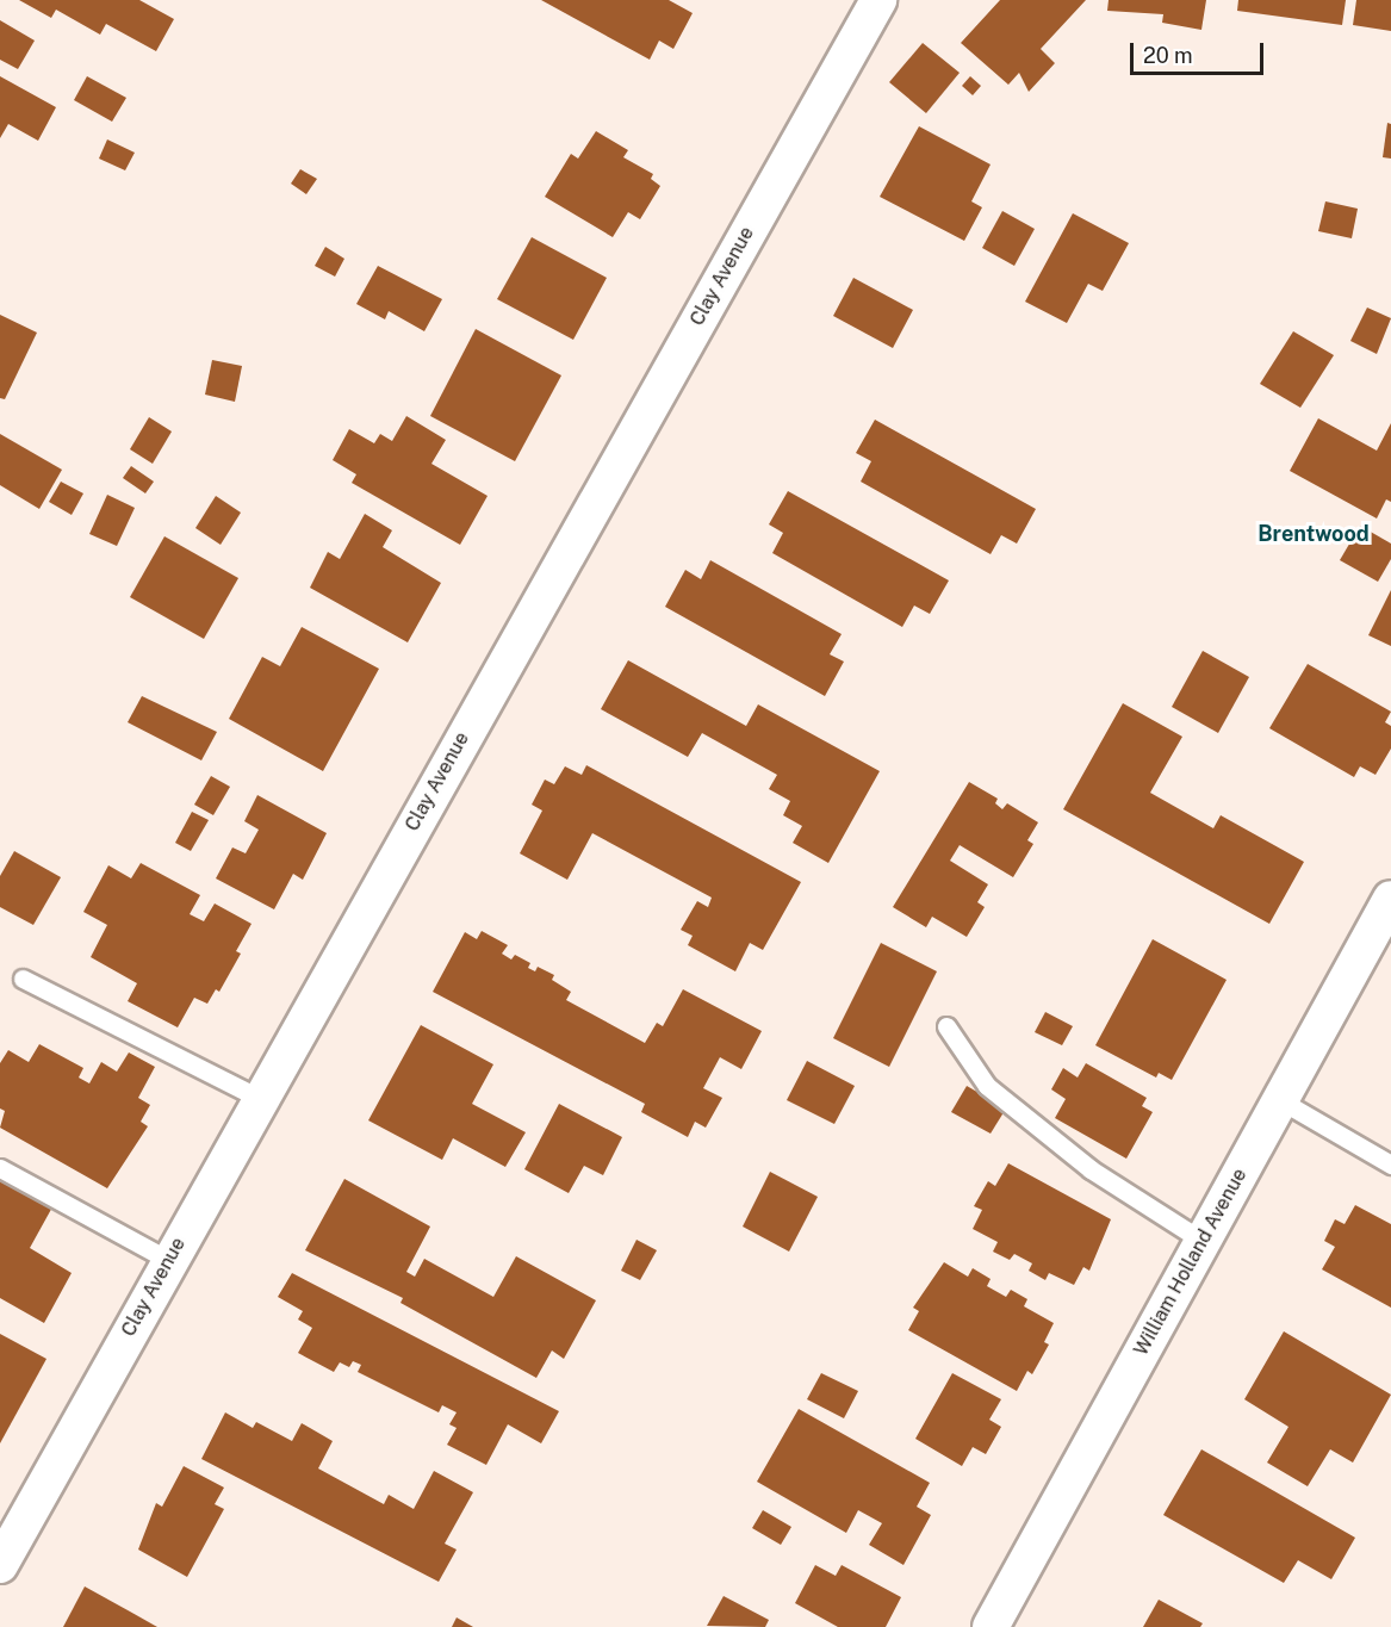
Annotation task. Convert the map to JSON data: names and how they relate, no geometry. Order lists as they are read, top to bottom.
{
  "streets": {
    "street": ["Clay Avenue", "William Holland Avenue"]
  },
  "districts": ["Brentwood"],
  "scale_bar": "20 m"
}
